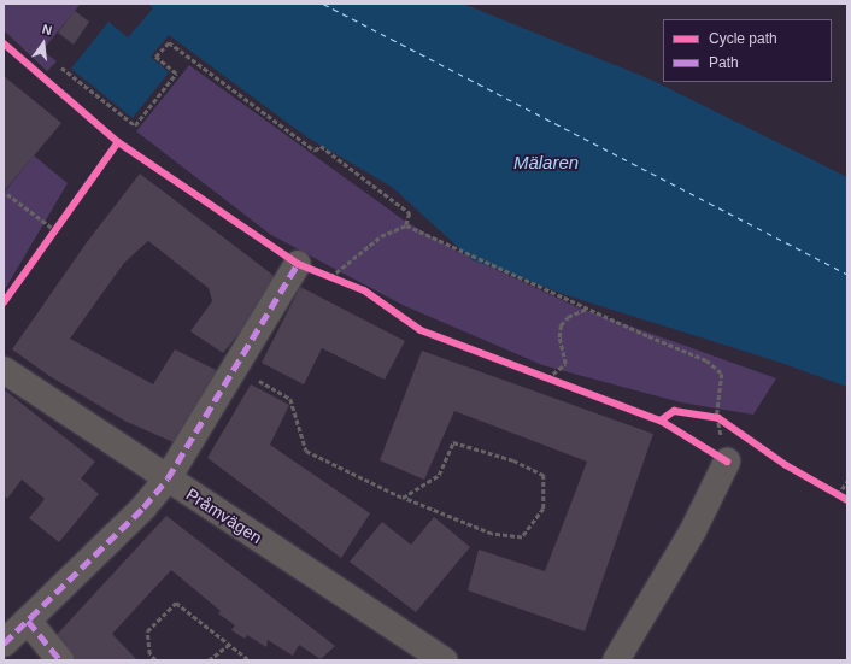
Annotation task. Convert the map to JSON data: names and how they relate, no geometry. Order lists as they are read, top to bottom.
{
  "streets": {
    "street": ["Pråmvägen"]
  },
  "water": ["Mälaren"],
  "legend": ["Cycle path", "Path"],
  "north": "top"
}
